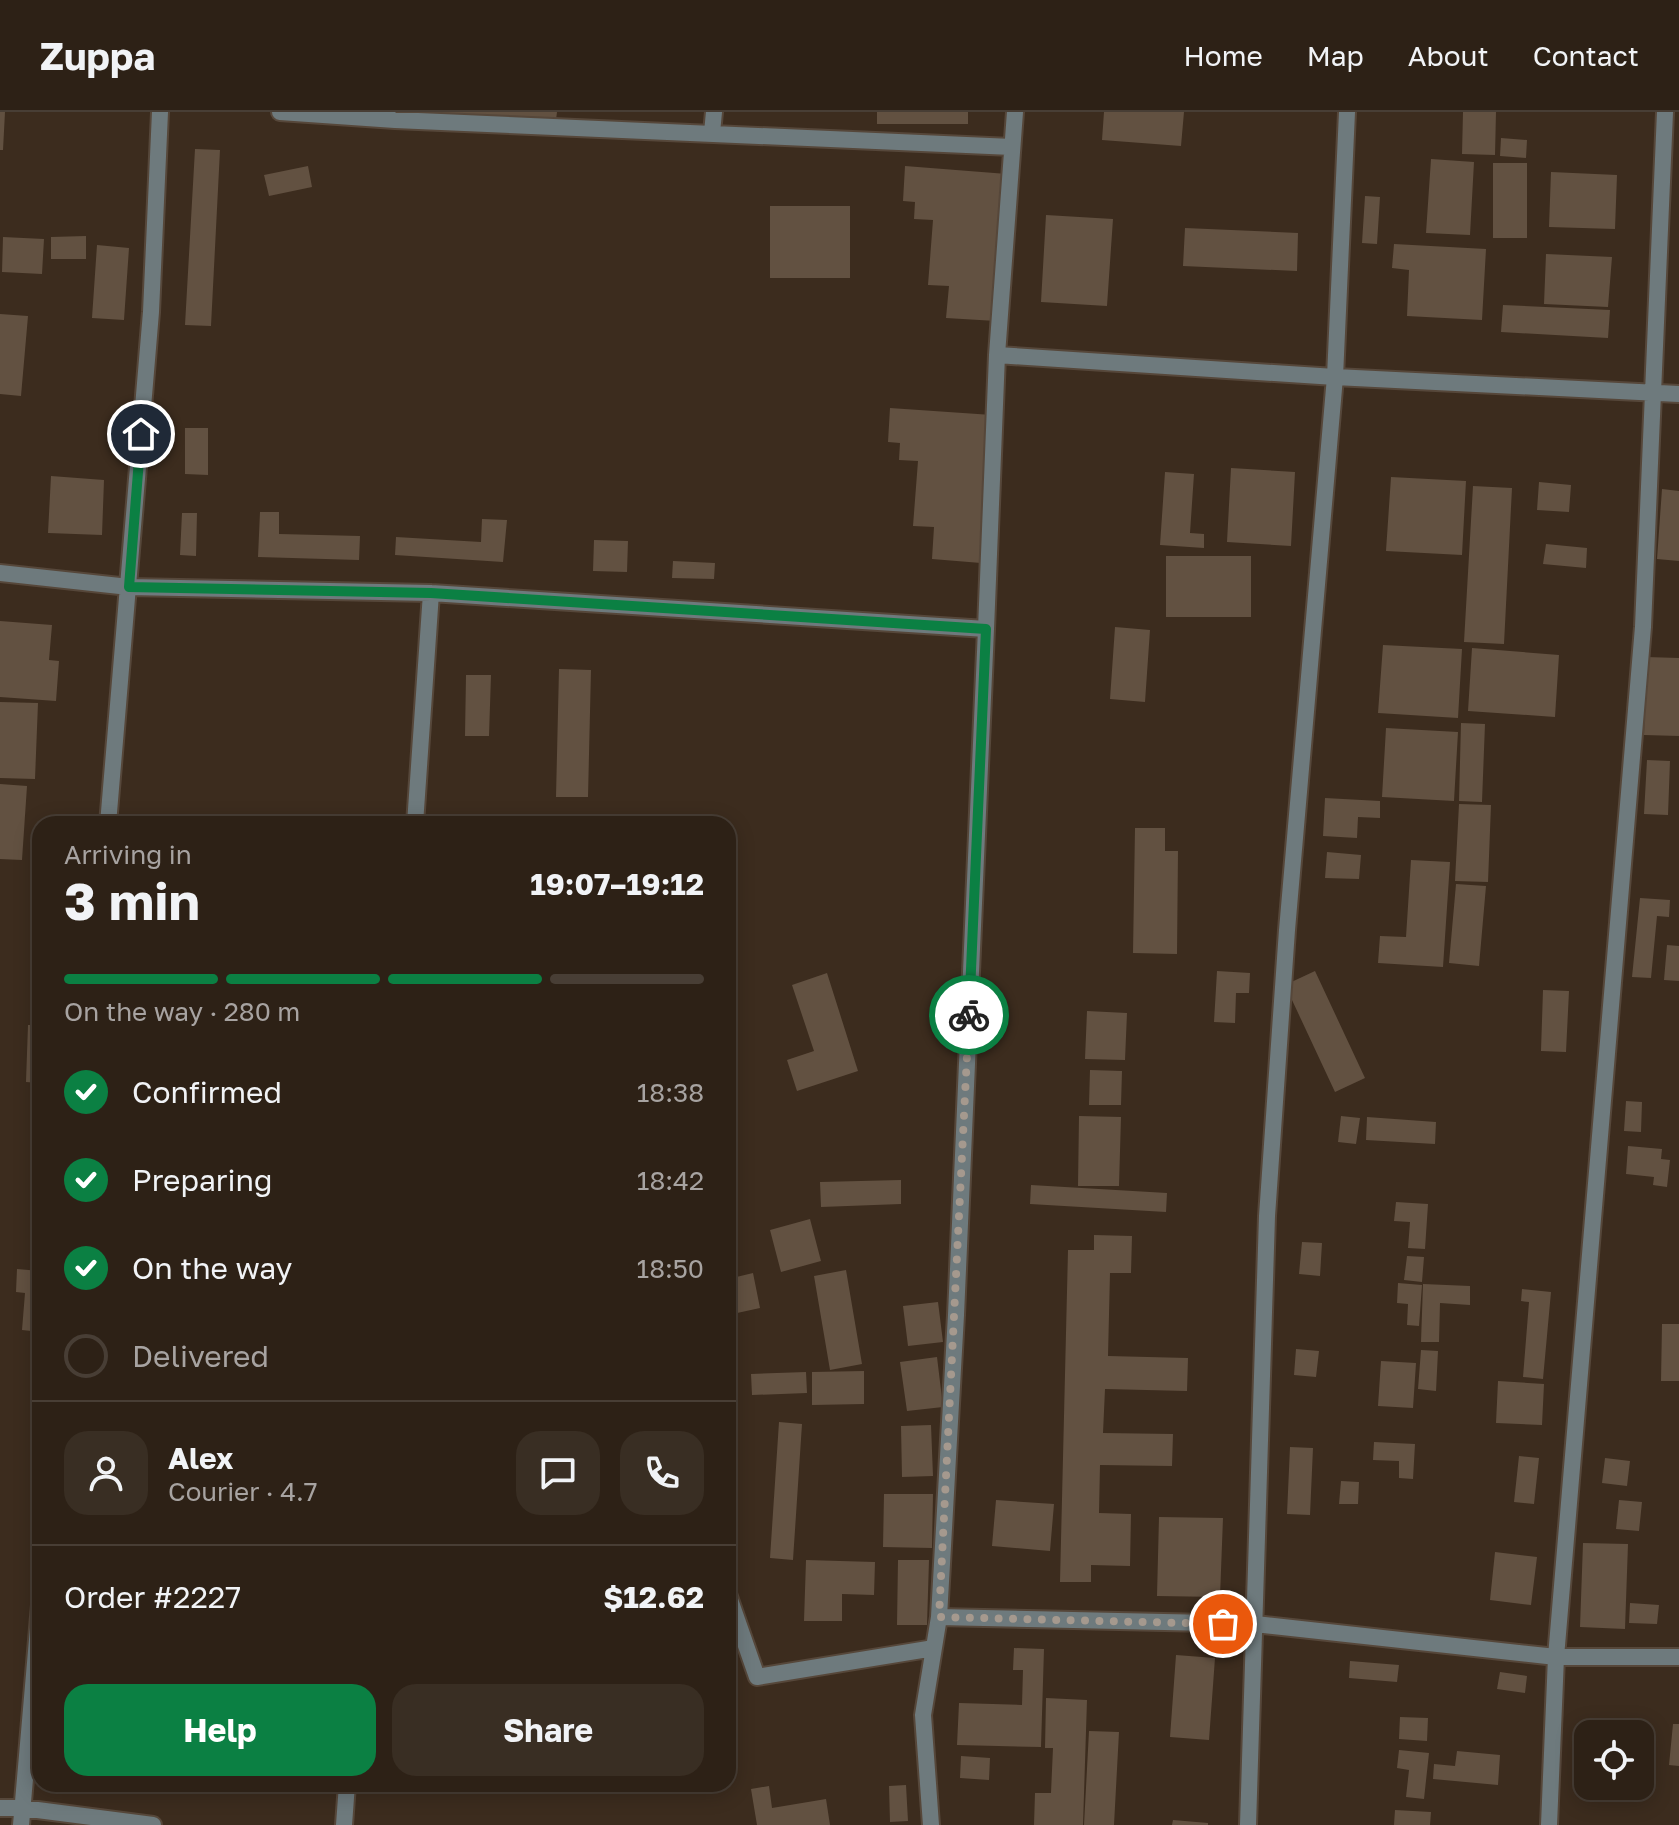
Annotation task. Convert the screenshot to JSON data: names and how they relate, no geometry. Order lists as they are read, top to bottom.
{
  "page": {
    "header": "Zuppa",
    "nav": [
      "Home",
      "Map",
      "About",
      "Contact"
    ],
    "heading": ["3 min", "Arriving in", "19:07–19:12"],
    "panel": [
      "Alex",
      "Courier · 4.7",
      "Order #2227",
      "$12.62"
    ],
    "bar": "On the way · 280 m",
    "list": [
      ["Confirmed", "18:38"],
      ["Preparing", "18:42"],
      ["On the way", "18:50"],
      "Delivered"
    ],
    "buttons": ["Help", "Share"]
  }
}
